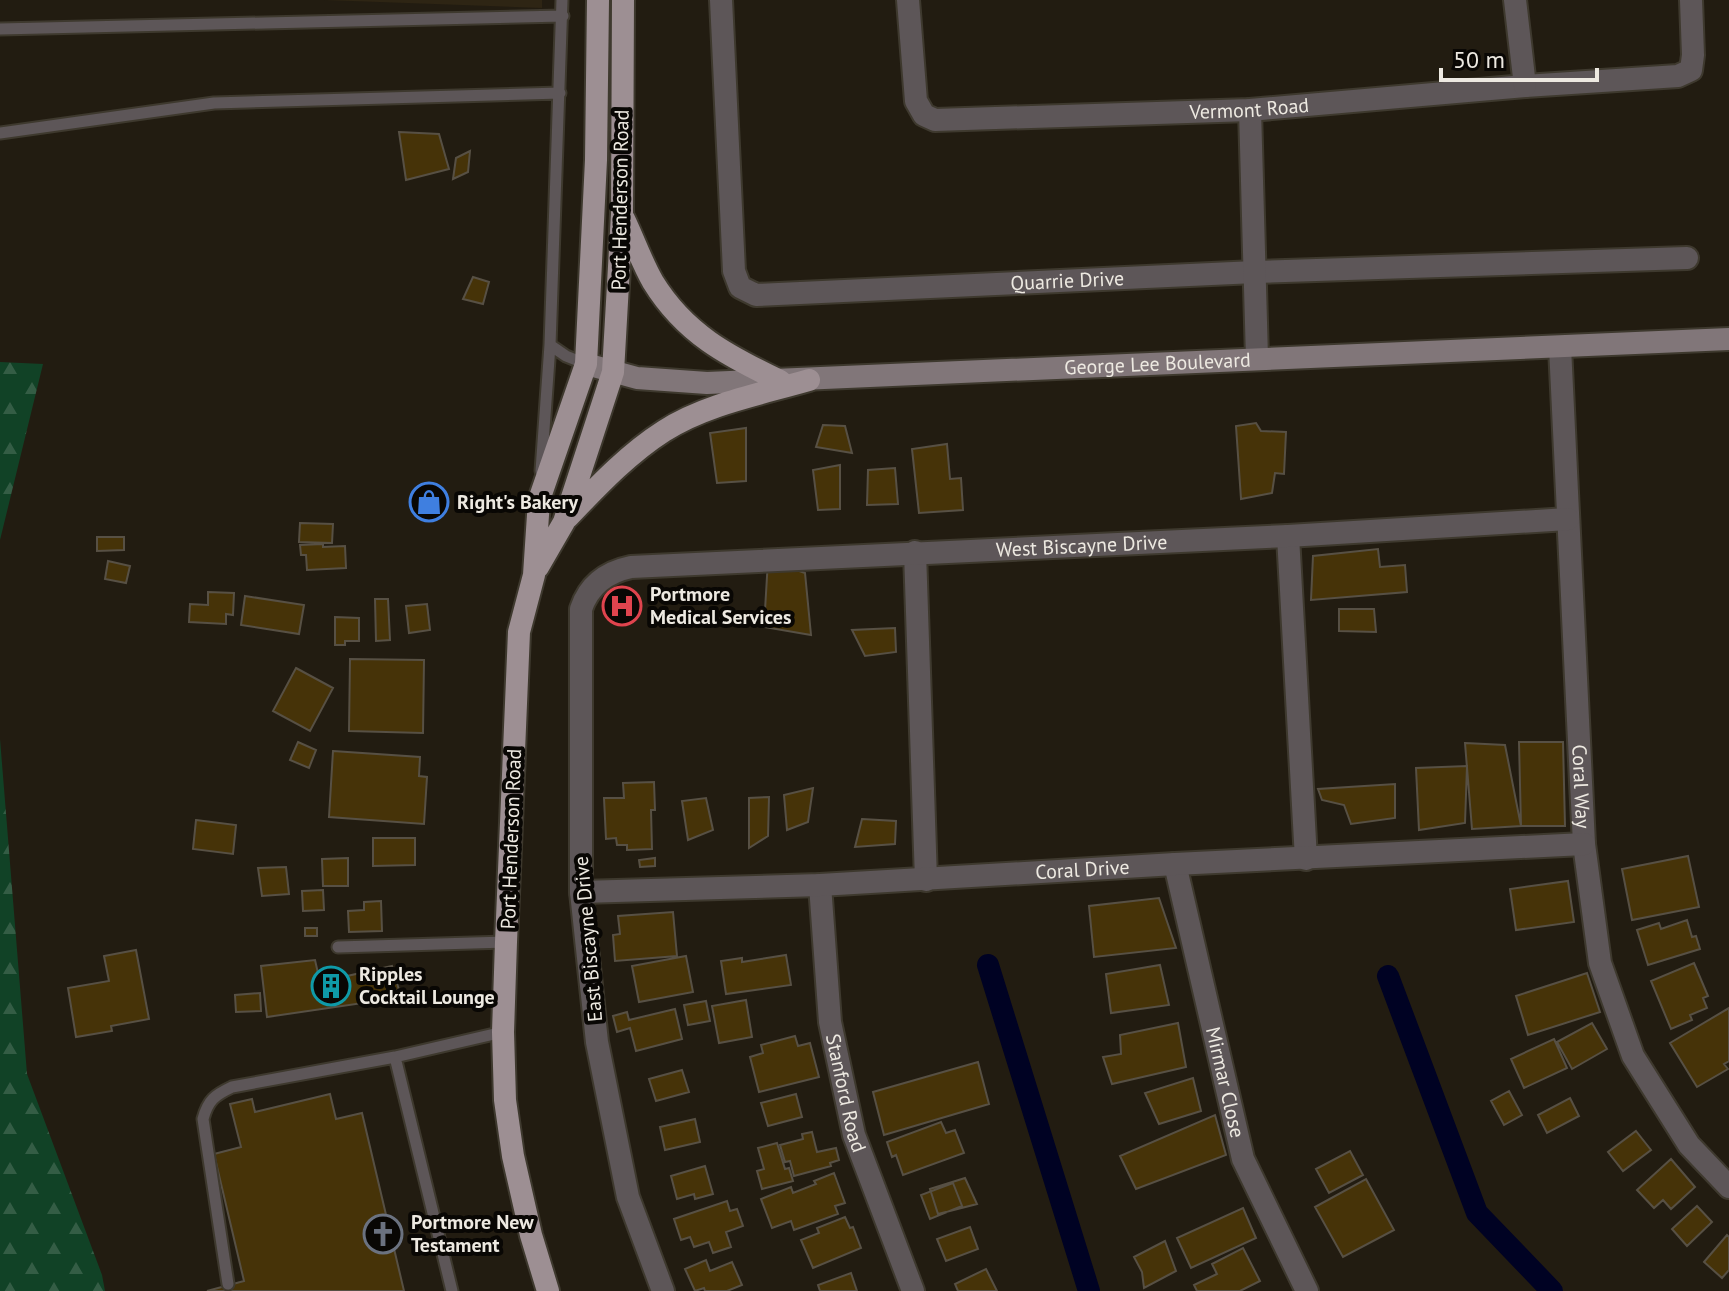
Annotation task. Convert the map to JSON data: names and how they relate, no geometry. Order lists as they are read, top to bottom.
{
  "streets": {
    "main road": ["Port Henderson Road", "George Lee Boulevard"],
    "street": [
      "Vermont Road",
      "Quarrie Drive",
      "West Biscayne Drive",
      "Coral Way",
      "Coral Drive",
      "East Biscayne Drive",
      "Mirmar Close",
      "Stanford Road"
    ]
  },
  "crossings": [
    ["Port Henderson Road", "George Lee Boulevard"],
    ["George Lee Boulevard", "Coral Way"],
    ["West Biscayne Drive", "Coral Way"],
    ["West Biscayne Drive", "East Biscayne Drive"],
    ["Coral Way", "Coral Drive"],
    ["Coral Drive", "East Biscayne Drive"],
    ["Coral Drive", "Mirmar Close"],
    ["Coral Drive", "Stanford Road"]
  ],
  "places": {
    "shop": ["Right's Bakery"],
    "hospital": ["Portmore Medical Services"],
    "building": ["Ripples Cocktail Lounge"],
    "church": ["Portmore New Testament"]
  },
  "scale_bar": "50 m"
}
